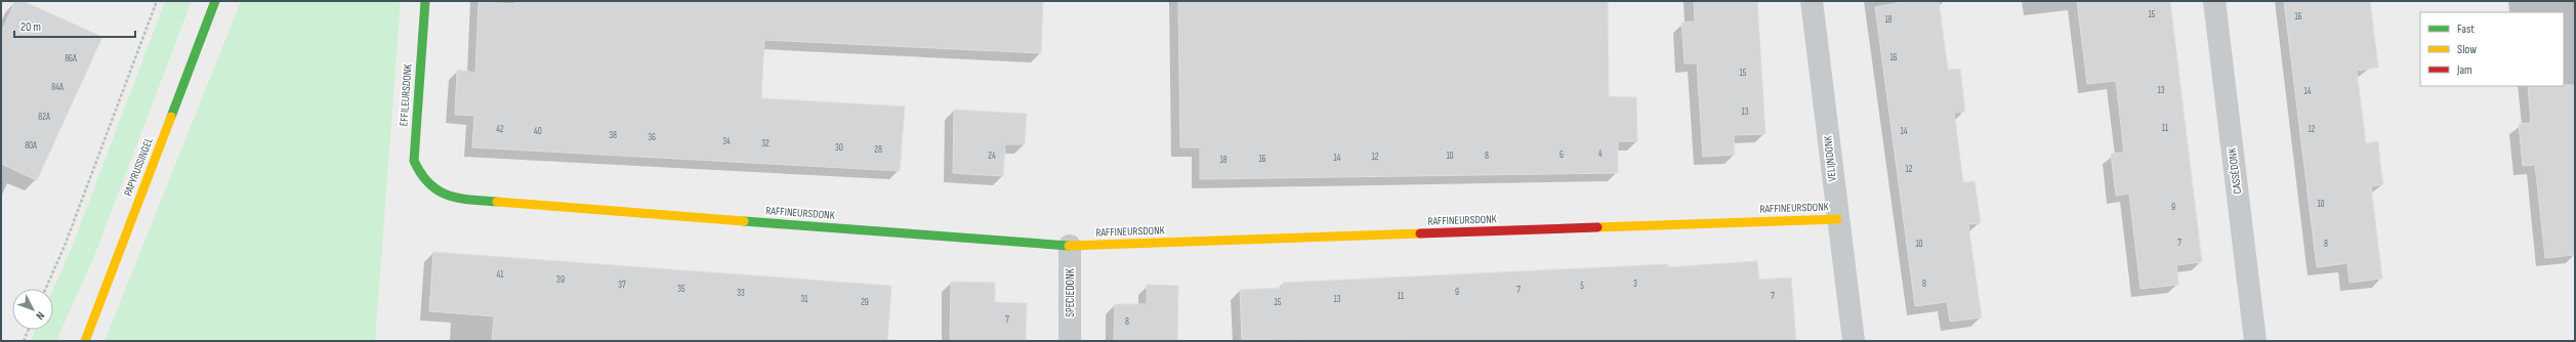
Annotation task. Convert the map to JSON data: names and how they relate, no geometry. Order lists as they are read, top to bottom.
{
  "streets": {
    "street": [
      "EFFILEURSDONK",
      "VELIJNDONK",
      "PAPYRUSSINGEL",
      "CASSÉDONK",
      "RAFFINEURSDONK",
      "SPECIEDONK"
    ]
  },
  "crossings": [
    ["EFFILEURSDONK", "RAFFINEURSDONK"],
    ["VELIJNDONK", "RAFFINEURSDONK"],
    ["RAFFINEURSDONK", "SPECIEDONK"]
  ],
  "house_numbers": [
    "15",
    "16",
    "18",
    "16",
    "86A",
    "15",
    "84A",
    "13",
    "14",
    "13",
    "82A",
    "11",
    "42",
    "12",
    "40",
    "14",
    "38",
    "36",
    "34",
    "32",
    "80A",
    "30",
    "28",
    "4",
    "6",
    "24",
    "10",
    "8",
    "12",
    "14",
    "16",
    "18",
    "12",
    "10",
    "9",
    "7",
    "10",
    "8",
    "41",
    "39",
    "3",
    "8",
    "37",
    "5",
    "35",
    "7",
    "9",
    "33",
    "11",
    "7",
    "31",
    "13",
    "29",
    "15",
    "7",
    "8"
  ],
  "legend": ["Fast", "Slow", "Jam"],
  "scale_bar": "20 m",
  "north": "bottom right"
}
